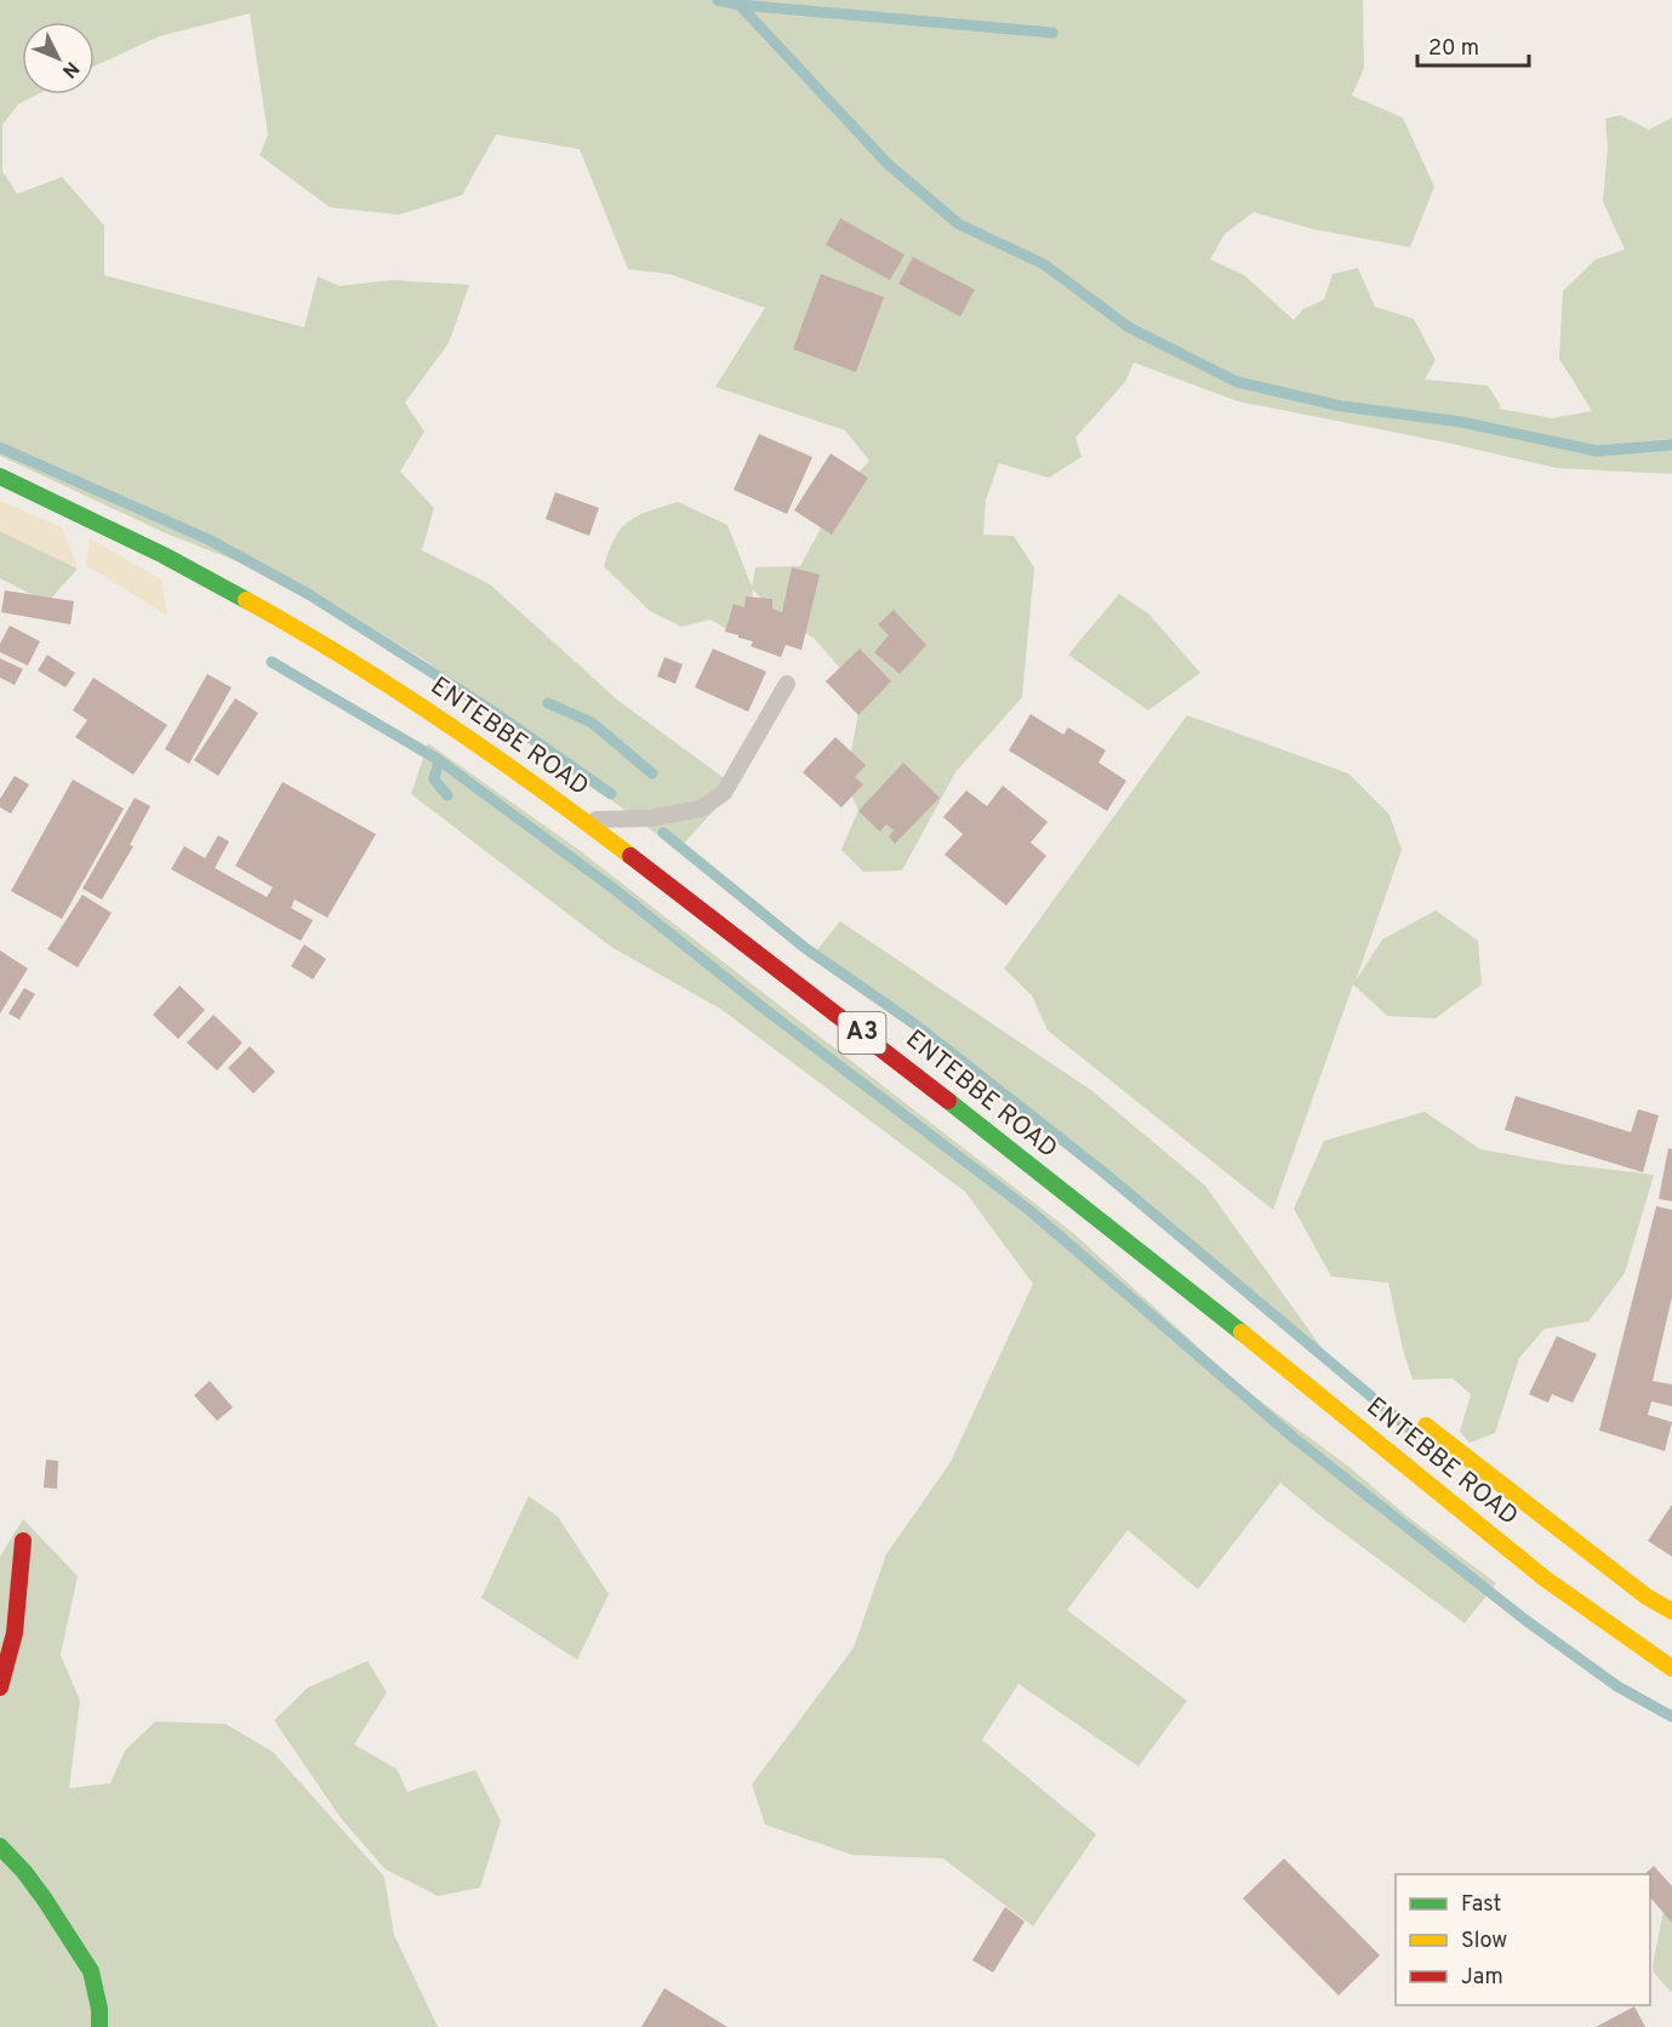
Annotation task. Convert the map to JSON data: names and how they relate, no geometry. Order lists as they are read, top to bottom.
{
  "streets": {
    "main road": ["ENTEBBE ROAD", "A3"]
  },
  "legend": ["Fast", "Slow", "Jam"],
  "scale_bar": "20 m",
  "north": "bottom right"
}
